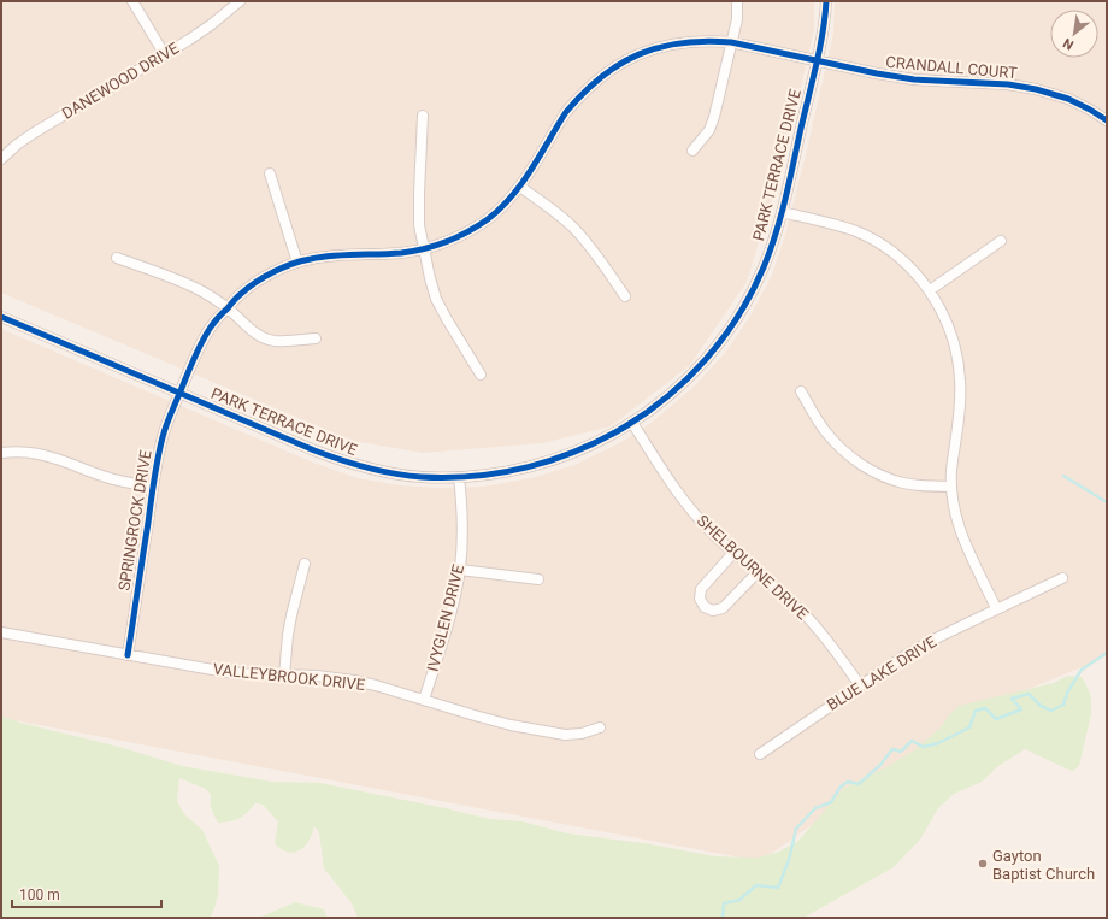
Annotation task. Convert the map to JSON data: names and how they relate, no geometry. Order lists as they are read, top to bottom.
{
  "streets": {
    "street": [
      "CRANDALL COURT",
      "DANEWOOD DRIVE",
      "PARK TERRACE DRIVE",
      "SPRINGROCK DRIVE",
      "SHELBOURNE DRIVE",
      "IVYGLEN DRIVE",
      "BLUE LAKE DRIVE",
      "VALLEYBROOK DRIVE"
    ]
  },
  "crossings": [
    ["CRANDALL COURT", "PARK TERRACE DRIVE"],
    ["CRANDALL COURT", "SPRINGROCK DRIVE"],
    ["PARK TERRACE DRIVE", "SPRINGROCK DRIVE"],
    ["PARK TERRACE DRIVE", "SHELBOURNE DRIVE"],
    ["PARK TERRACE DRIVE", "IVYGLEN DRIVE"],
    ["SPRINGROCK DRIVE", "VALLEYBROOK DRIVE"],
    ["SHELBOURNE DRIVE", "BLUE LAKE DRIVE"],
    ["IVYGLEN DRIVE", "VALLEYBROOK DRIVE"]
  ],
  "places": ["Gayton Baptist Church"],
  "scale_bar": "100 m",
  "north": "bottom left"
}
